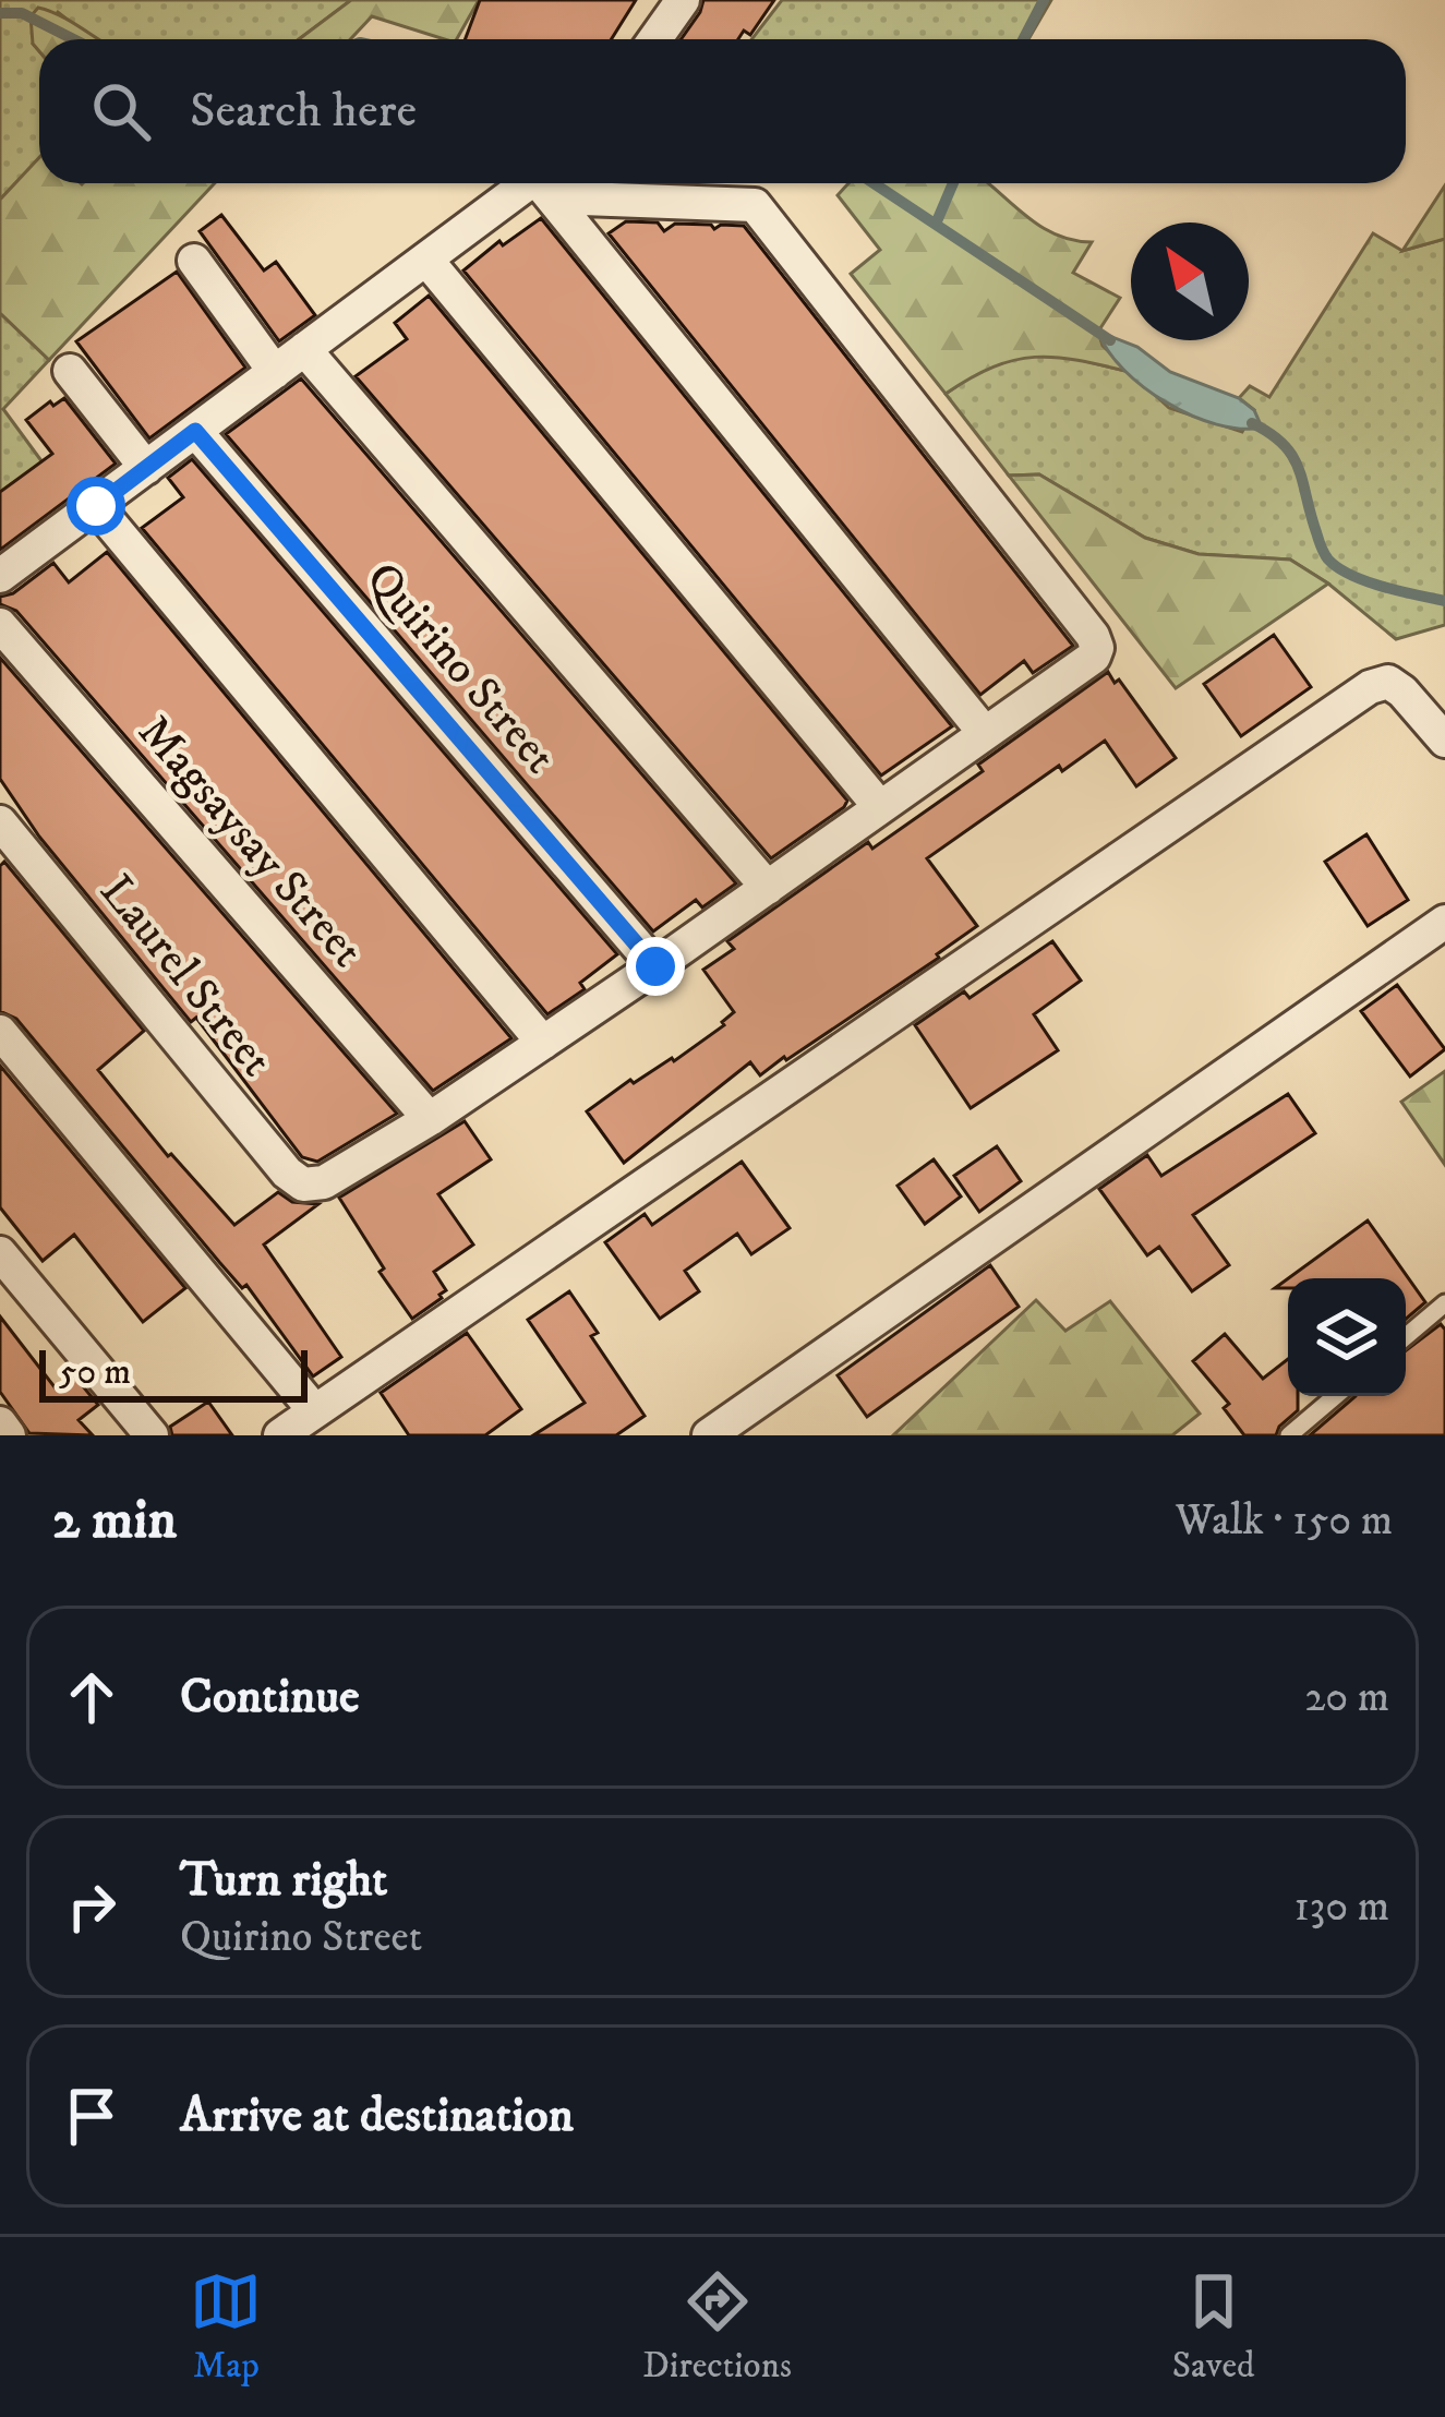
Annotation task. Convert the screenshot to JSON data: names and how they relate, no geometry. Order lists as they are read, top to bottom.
{
  "streets": {
    "street": ["Quirino Street", "Magsaysay Street", "Laurel Street"]
  },
  "crossings": [
    ["Magsaysay Street", "Laurel Street"]
  ],
  "scale_bar": "50 m",
  "north": "top left",
  "page": {
    "search": "Search here",
    "scale": "50 m",
    "heading": ["2 min", "Walk · 150 m"],
    "list": [
      ["Continue", "20 m"],
      ["Turn right", "Quirino Street", "130 m"],
      "Arrive at destination"
    ],
    "nav": ["Map", "Directions", "Saved"]
  }
}
